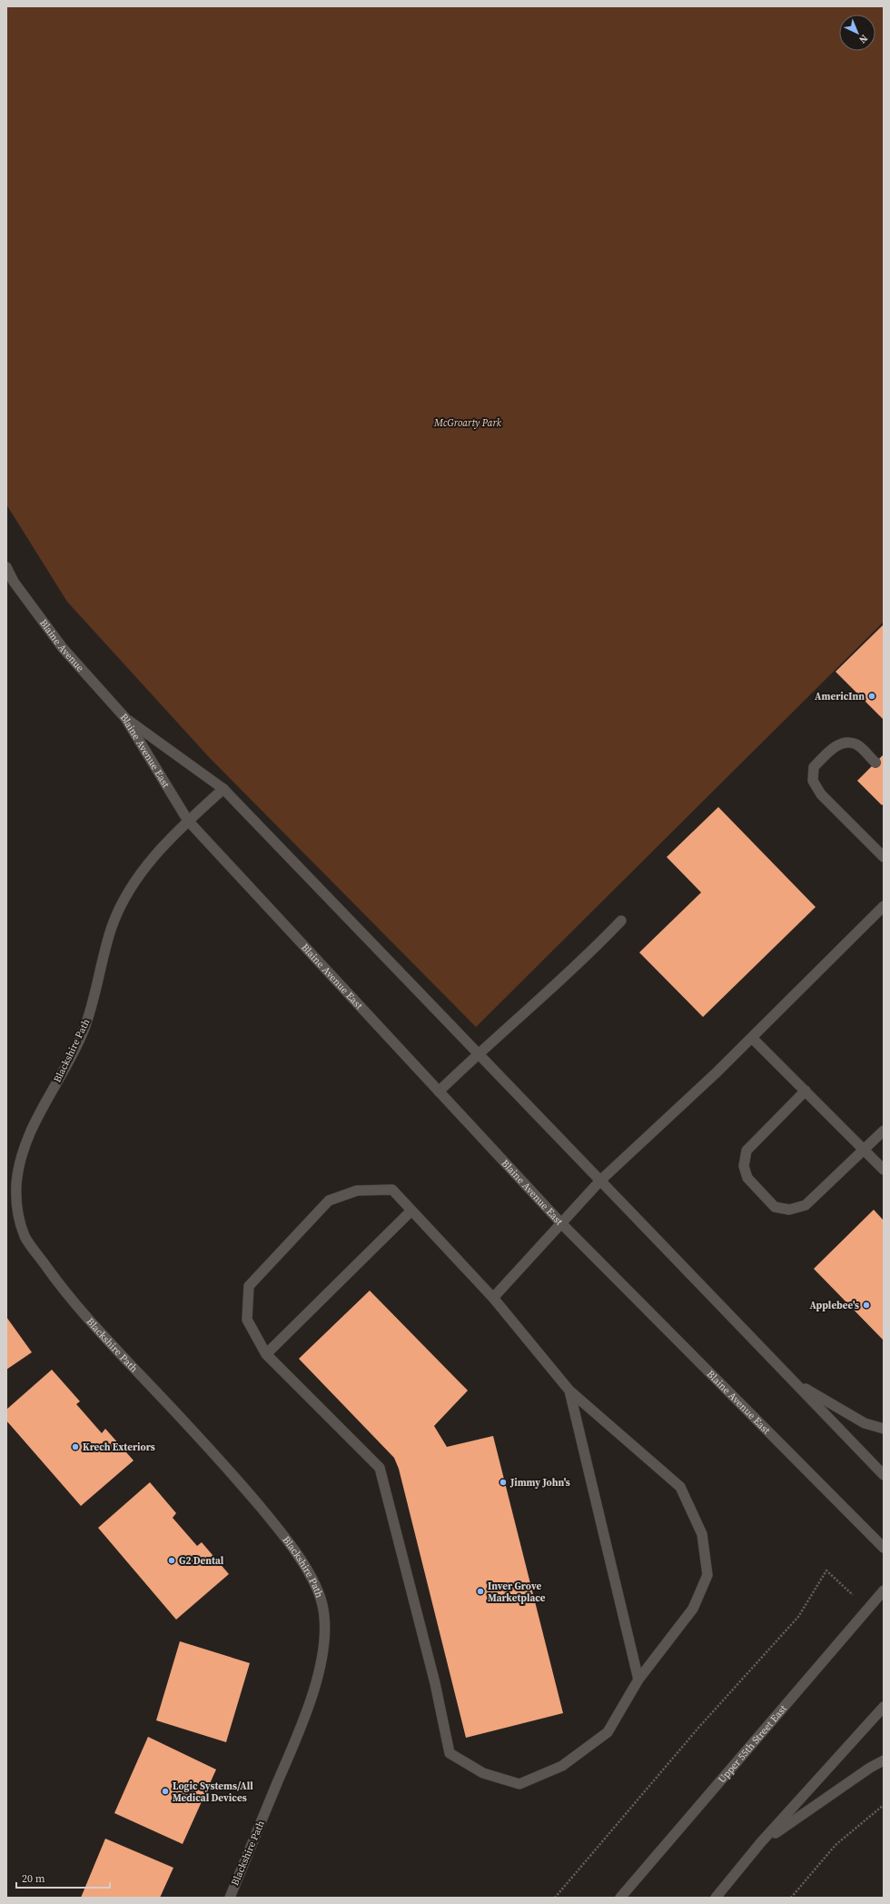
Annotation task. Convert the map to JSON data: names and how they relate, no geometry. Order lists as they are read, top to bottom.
{
  "streets": {
    "street": [
      "Blaine Avenue",
      "Blaine Avenue East",
      "Blackshire Path",
      "Upper 55th Street East"
    ]
  },
  "crossings": [
    ["Blaine Avenue", "Blaine Avenue East"],
    ["Blaine Avenue East", "Blackshire Path"]
  ],
  "parks": ["McGroarty Park"],
  "places": [
    "AmericInn",
    "Applebee's",
    "Krech Exteriors",
    "Jimmy John's",
    "G2 Dental",
    "Inver Grove Marketplace",
    "Logic Systems/All Medical Devices"
  ],
  "scale_bar": "20 m",
  "north": "bottom right"
}
